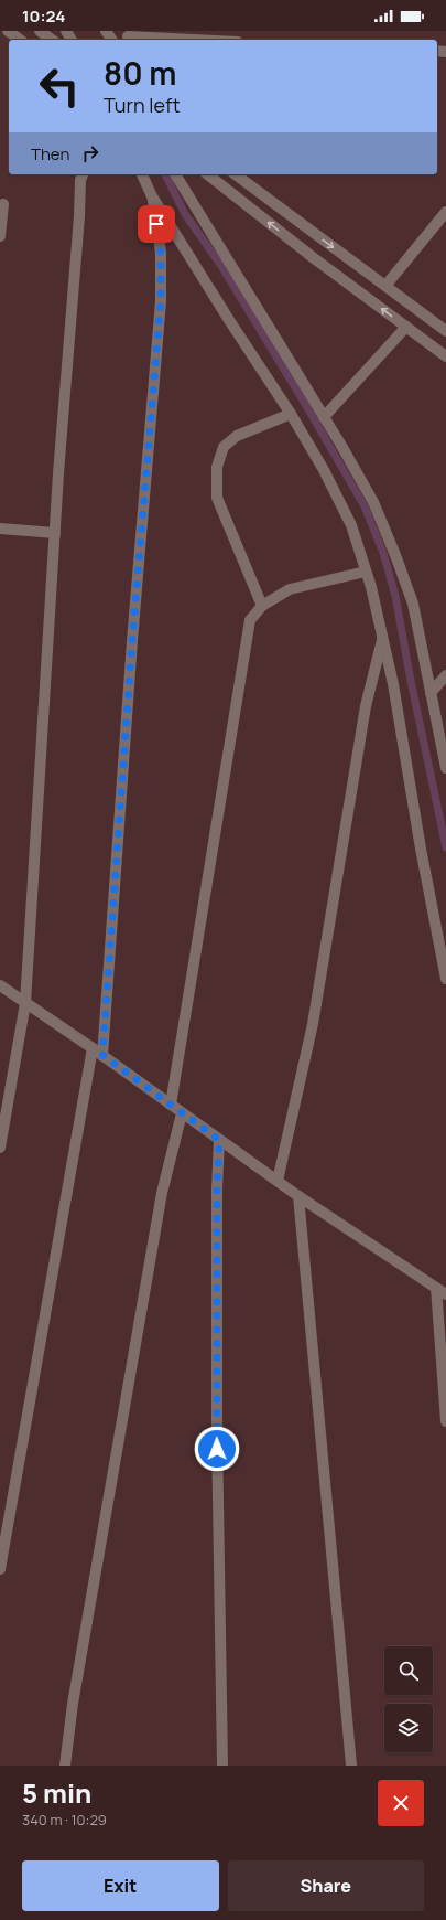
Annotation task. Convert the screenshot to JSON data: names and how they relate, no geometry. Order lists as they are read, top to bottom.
{
  "page": {
    "status": "10:24",
    "turn": ["80 m", "Turn left"],
    "then": "Then",
    "heading": ["5 min", "340 m · 10:29"],
    "buttons": ["Exit", "Share"]
  }
}
